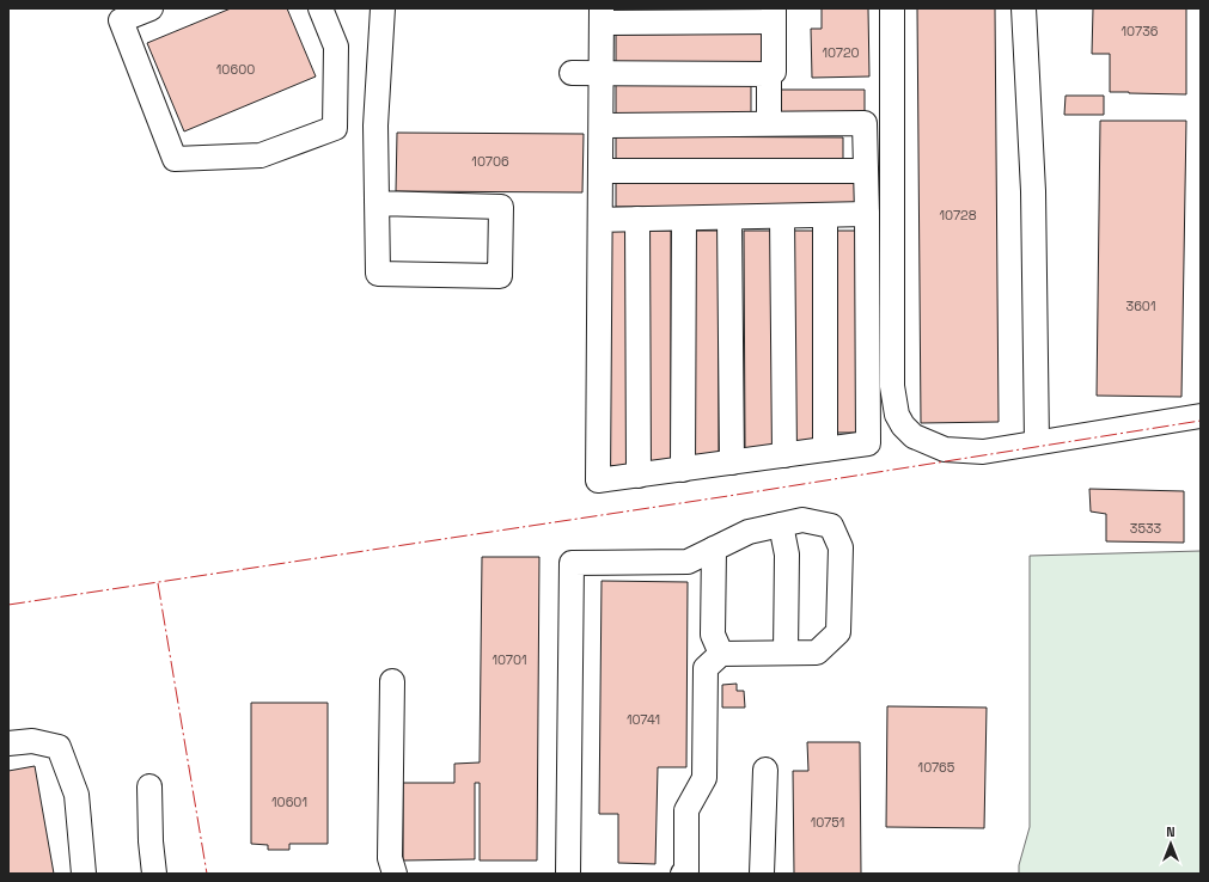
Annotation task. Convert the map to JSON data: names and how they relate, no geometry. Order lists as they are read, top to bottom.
{
  "house_numbers": [
    "10736",
    "10720",
    "10600",
    "10706",
    "10728",
    "3601",
    "3533",
    "10701",
    "10741",
    "10765",
    "10601",
    "10751"
  ],
  "north": "top"
}
